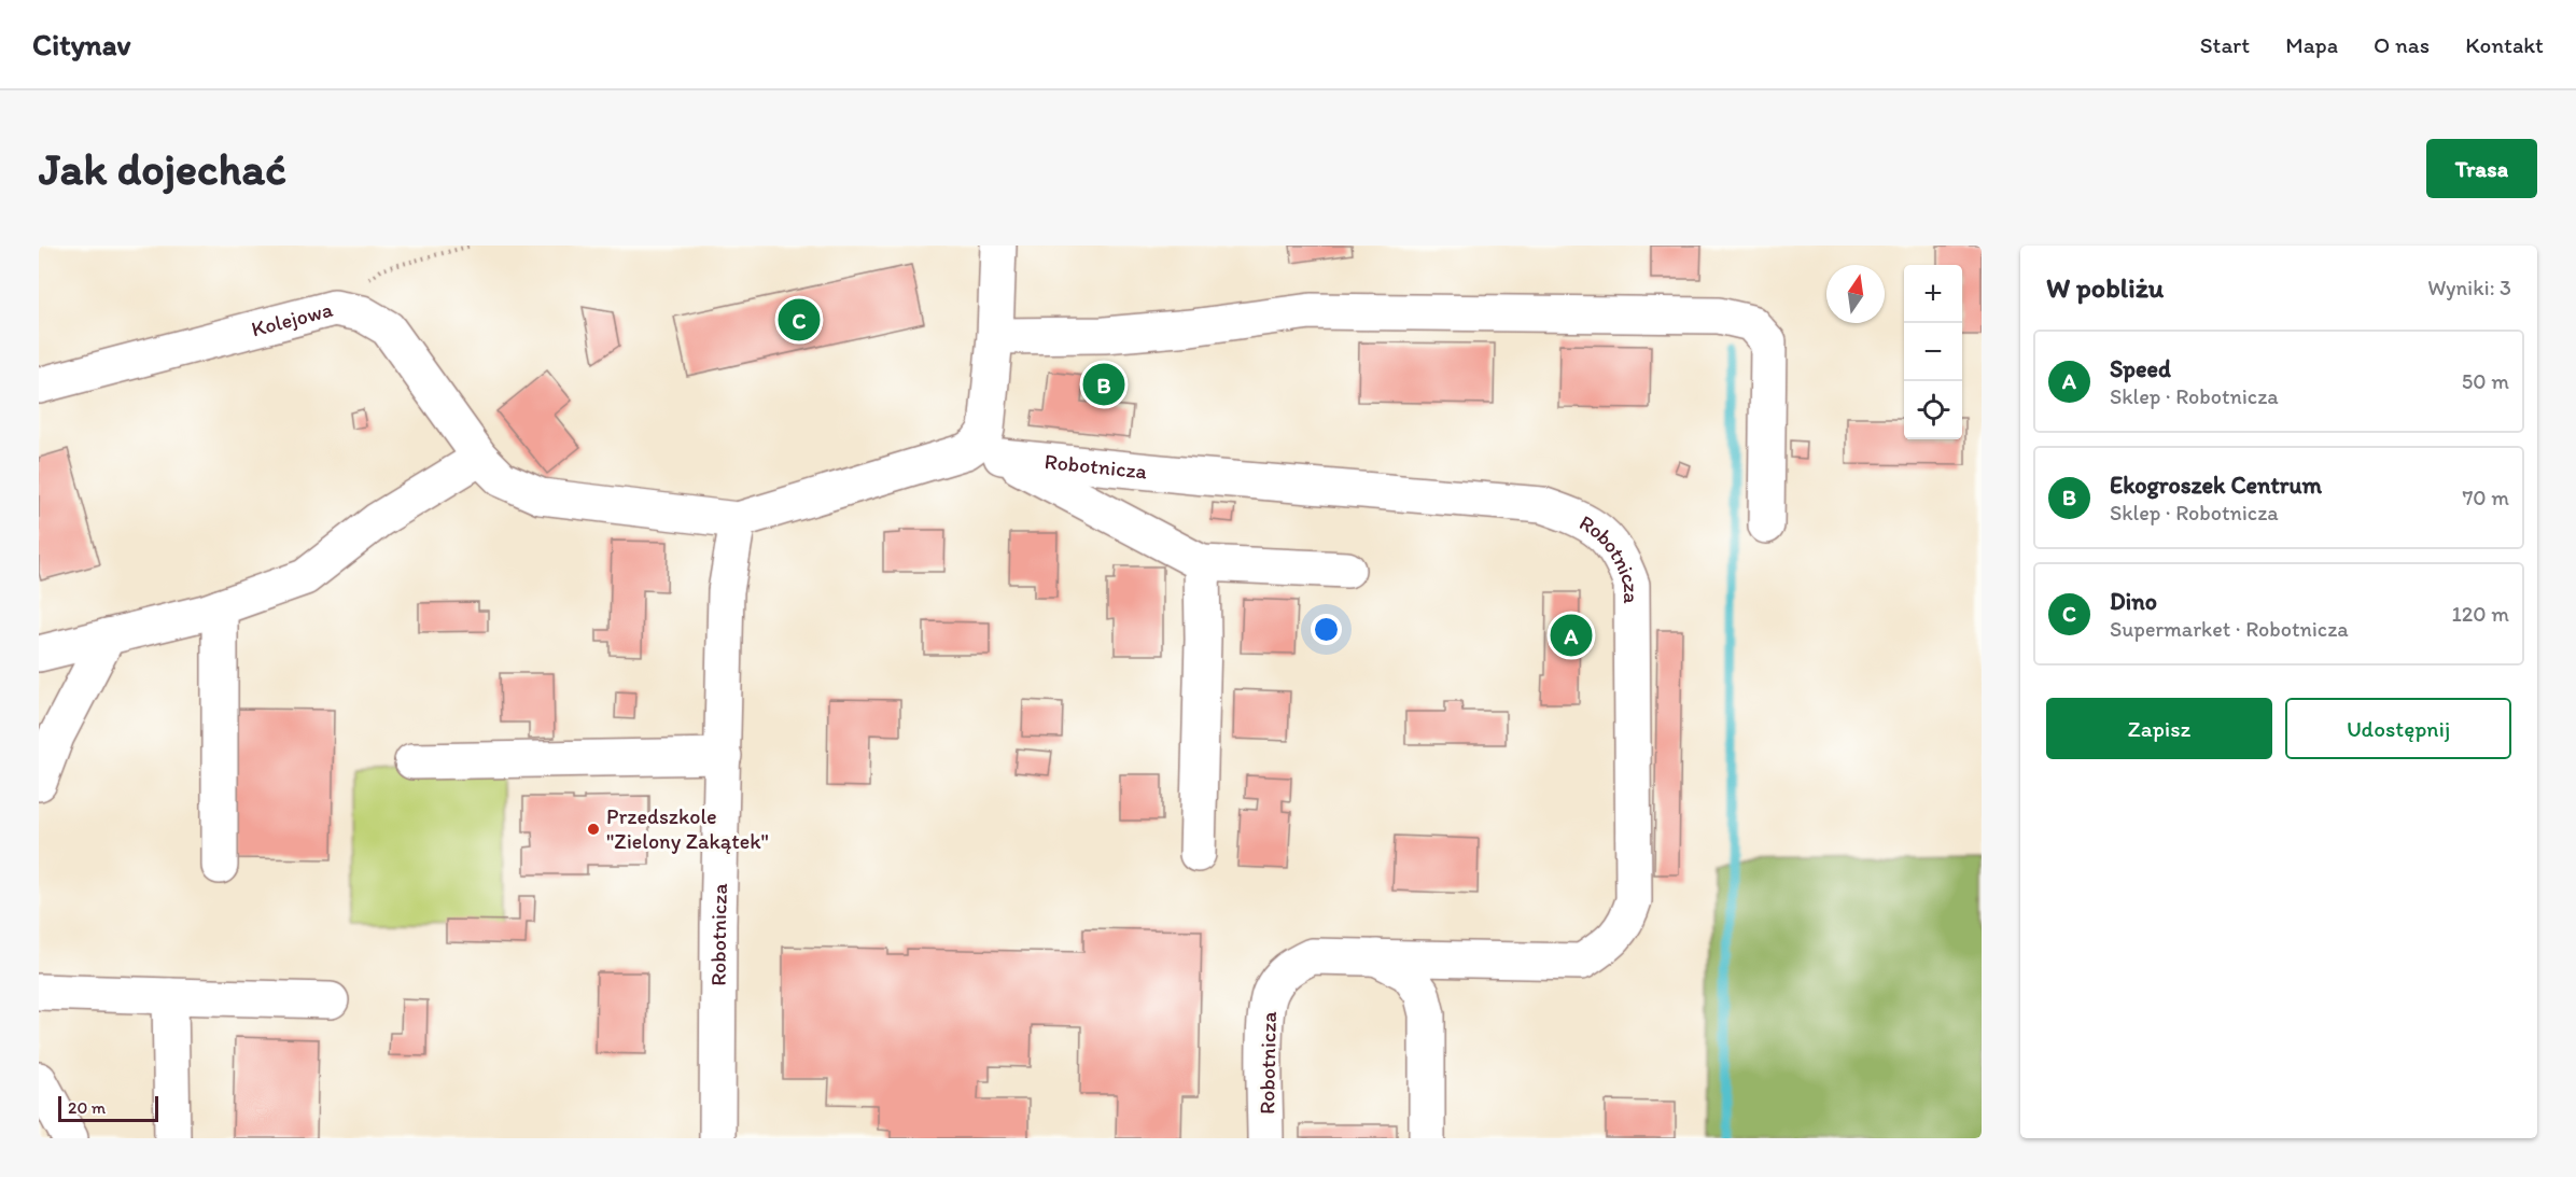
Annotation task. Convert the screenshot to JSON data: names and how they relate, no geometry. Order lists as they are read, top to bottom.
{
  "streets": {
    "street": ["Kolejowa", "Robotnicza"]
  },
  "crossings": [
    ["Kolejowa", "Robotnicza"]
  ],
  "places": ["Przedszkole \"Zielony Zakątek\""],
  "scale_bar": "20 m",
  "north": "top",
  "page": {
    "header": "Citynav",
    "nav": [
      "Start",
      "Mapa",
      "O nas",
      "Kontakt"
    ],
    "buttons": [
      "Trasa",
      ["Zapisz", "Udostępnij"]
    ],
    "title": "Jak dojechać",
    "heading": ["W pobliżu", "Wyniki: 3"],
    "map_buttons": ["+", "−"],
    "pins": ["C", "B", "A"],
    "list": [
      {
        "mark": "A",
        "name": "Speed",
        "note": "Sklep · Robotnicza",
        "value": "50 m"
      },
      {
        "mark": "B",
        "name": "Ekogroszek Centrum",
        "note": "Sklep · Robotnicza",
        "value": "70 m"
      },
      {
        "mark": "C",
        "name": "Dino",
        "note": "Supermarket · Robotnicza",
        "value": "120 m"
      }
    ],
    "scale": "20 m"
  }
}
